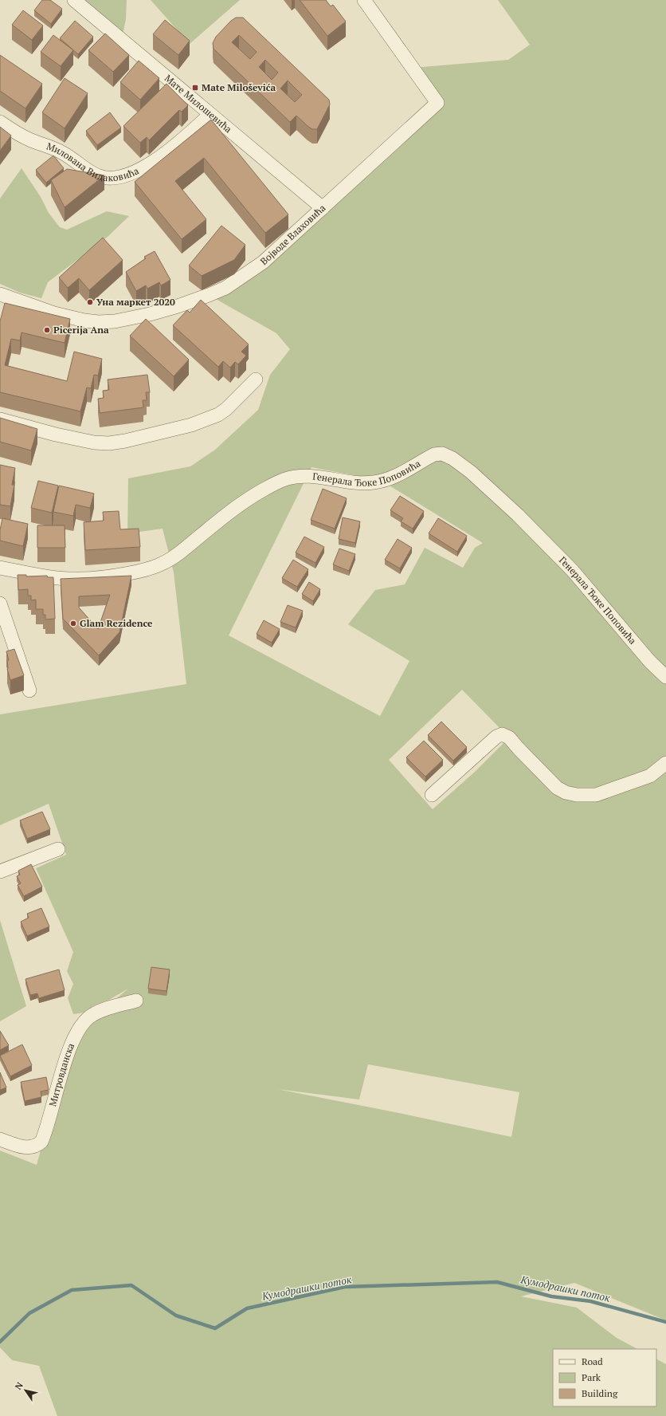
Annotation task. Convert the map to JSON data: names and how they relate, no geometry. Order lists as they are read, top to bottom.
{
  "streets": {
    "street": [
      "Мате Милошевића",
      "Милована Видаковића",
      "Војводе Влаховића",
      "Генерала Ђоке Поповића",
      "Митровданска"
    ]
  },
  "crossings": [
    ["Мате Милошевића", "Милована Видаковића"],
    ["Мате Милошевића", "Војводе Влаховића"]
  ],
  "water": ["Кумодрашки поток"],
  "places": {
    "transit": ["Mate Miloševića"],
    "other": ["Уна маркет 2020", "Picerija Ana", "Glam Rezidence"]
  },
  "legend": ["Road", "Park", "Building"],
  "north": "top left"
}
